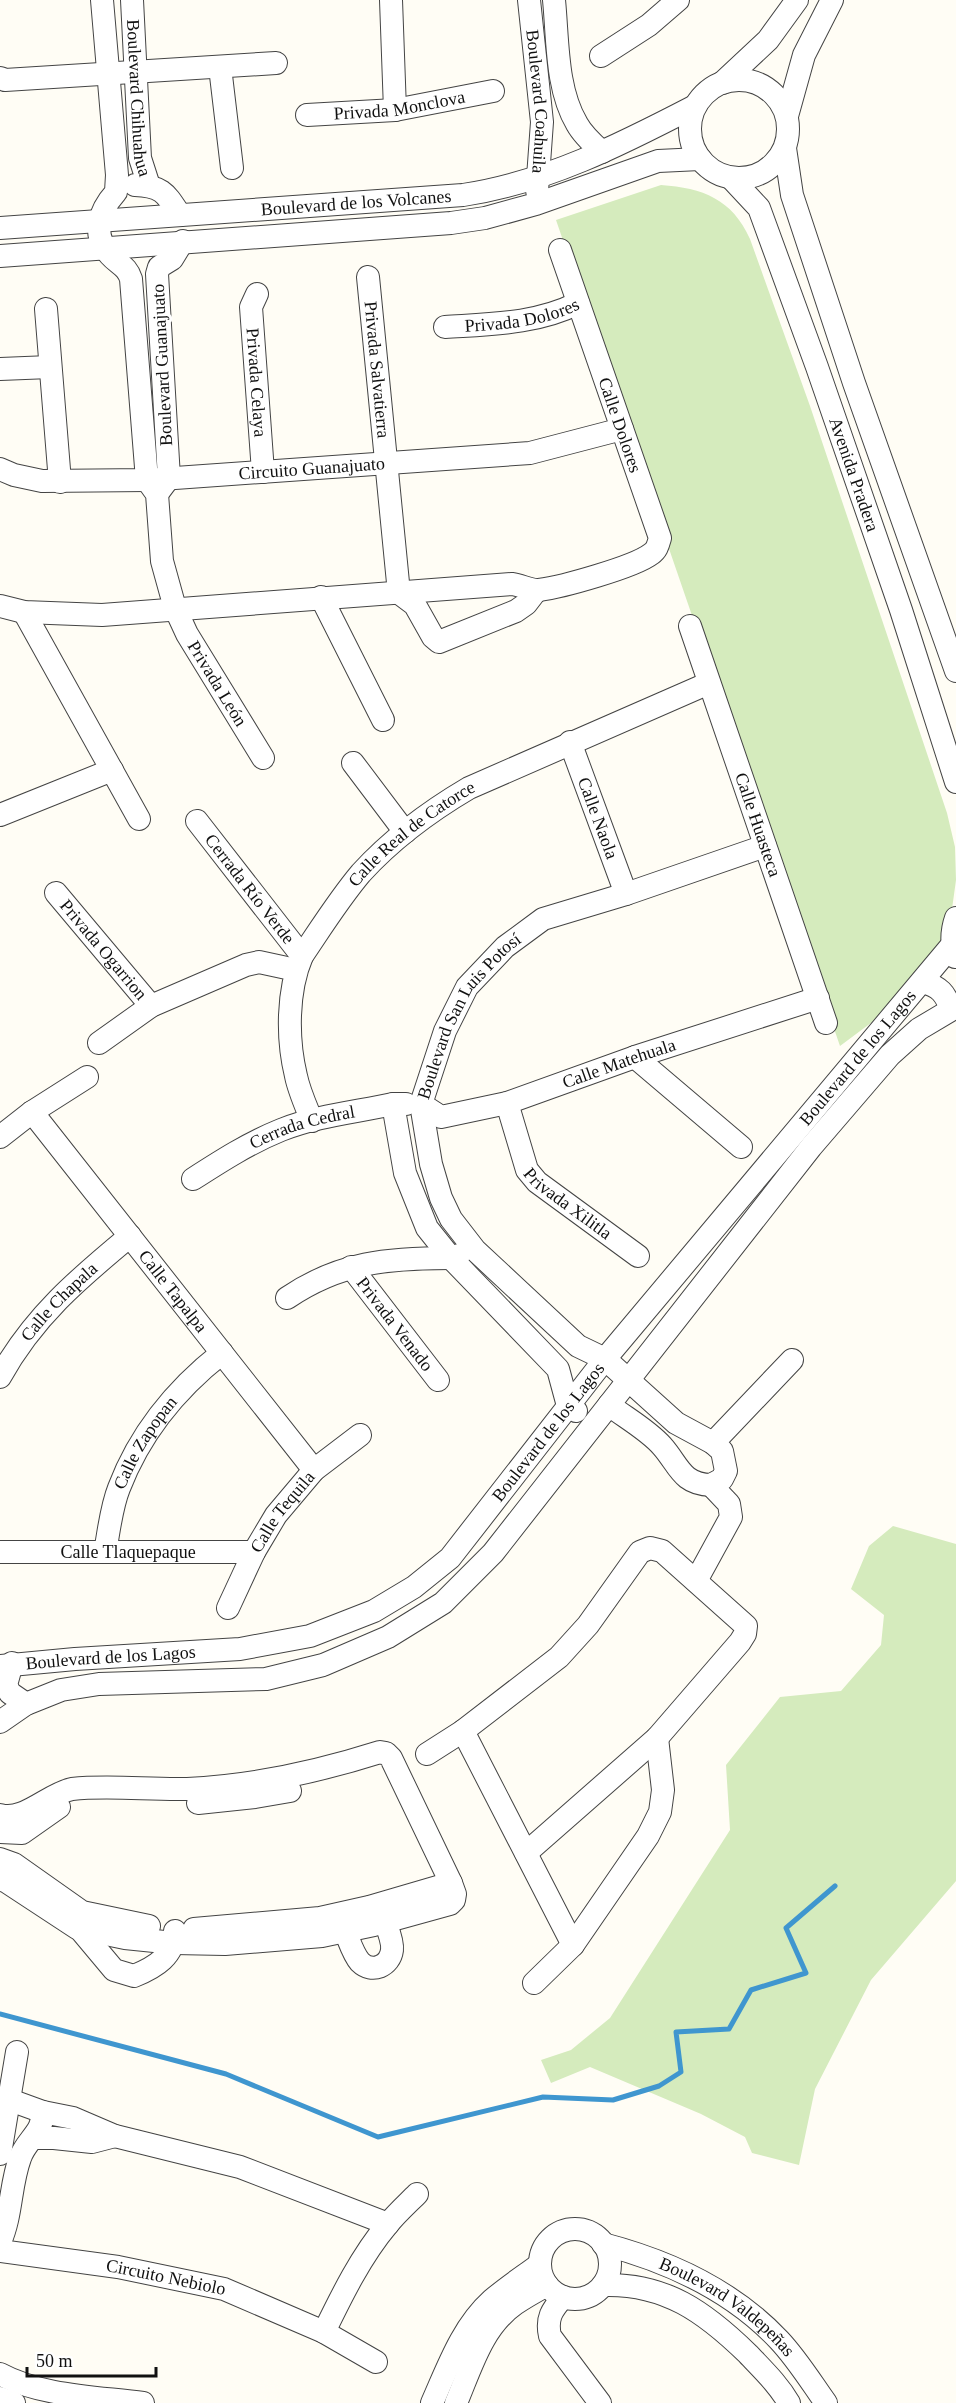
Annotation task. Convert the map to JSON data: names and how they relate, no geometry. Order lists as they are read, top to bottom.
{
  "streets": {
    "street": [
      "Boulevard Chihuahua",
      "Boulevard Coahuila",
      "Privada Monclova",
      "Boulevard de los Volcanes",
      "Privada Dolores",
      "Boulevard Guanajuato",
      "Privada Salvatierra",
      "Privada Celaya",
      "Calle Dolores",
      "Circuito Guanajuato",
      "Avenida Pradera",
      "Privada León",
      "Calle Naola",
      "Calle Huasteca",
      "Calle Real de Catorce",
      "Cerrada Río Verde",
      "Privada Ogarrion",
      "Boulevard San Luis Potosí",
      "Boulevard de los Lagos",
      "Calle Matehuala",
      "Cerrada Cedral",
      "Privada Xilitla",
      "Calle Tapalpa",
      "Calle Chapala",
      "Privada Venado",
      "Calle Zapopan",
      "Calle Tequila",
      "Calle Tlaquepaque",
      "Circuito Nebiolo",
      "Boulevard Valdepeñas"
    ]
  },
  "crossings": [
    ["Boulevard Chihuahua", "Boulevard de los Volcanes"],
    ["Boulevard Coahuila", "Boulevard de los Volcanes"],
    ["Boulevard de los Volcanes", "Boulevard Guanajuato"],
    ["Boulevard de los Volcanes", "Avenida Pradera"],
    ["Privada Dolores", "Calle Dolores"],
    ["Boulevard Guanajuato", "Circuito Guanajuato"],
    ["Boulevard Guanajuato", "Privada León"],
    ["Privada Salvatierra", "Circuito Guanajuato"],
    ["Privada Celaya", "Circuito Guanajuato"],
    ["Calle Dolores", "Circuito Guanajuato"],
    ["Calle Naola", "Calle Real de Catorce"],
    ["Calle Naola", "Boulevard San Luis Potosí"],
    ["Calle Huasteca", "Calle Real de Catorce"],
    ["Calle Huasteca", "Boulevard San Luis Potosí"],
    ["Calle Huasteca", "Calle Matehuala"],
    ["Calle Real de Catorce", "Cerrada Río Verde"],
    ["Calle Real de Catorce", "Privada Ogarrion"],
    ["Calle Real de Catorce", "Cerrada Cedral"],
    ["Cerrada Río Verde", "Privada Ogarrion"],
    ["Boulevard San Luis Potosí", "Boulevard de los Lagos"],
    ["Boulevard San Luis Potosí", "Calle Matehuala"],
    ["Boulevard San Luis Potosí", "Cerrada Cedral"],
    ["Boulevard San Luis Potosí", "Privada Venado"],
    ["Calle Matehuala", "Cerrada Cedral"],
    ["Calle Matehuala", "Privada Xilitla"],
    ["Calle Tapalpa", "Calle Chapala"],
    ["Calle Tapalpa", "Calle Zapopan"],
    ["Calle Tapalpa", "Calle Tequila"],
    ["Calle Zapopan", "Calle Tlaquepaque"],
    ["Calle Tequila", "Calle Tlaquepaque"]
  ],
  "scale_bar": "50 m"
}
